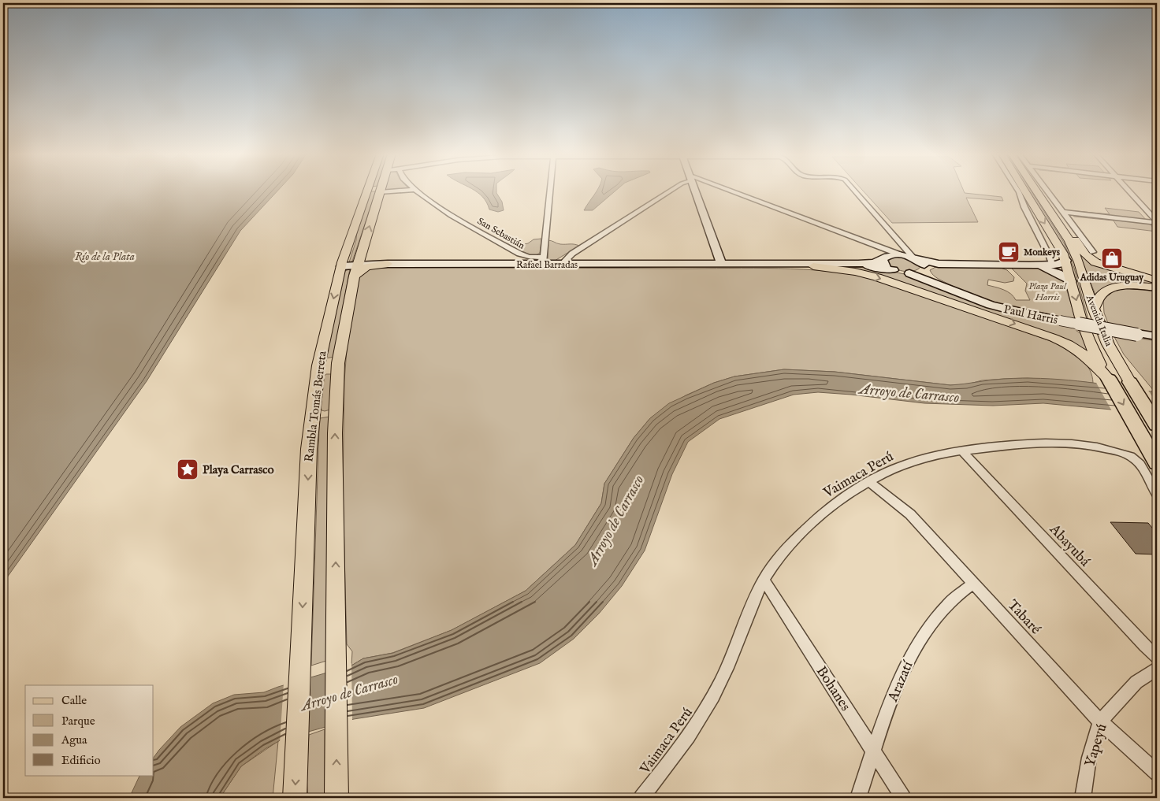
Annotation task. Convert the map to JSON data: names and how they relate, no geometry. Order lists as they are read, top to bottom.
{
  "streets": {
    "highway": ["Avenida Italia"],
    "main road": ["Rafael Barradas", "Paul Harris", "Rambla Tomás Berreta"],
    "street": [
      "San Sebastián",
      "Vaimaca Perú",
      "Abayubá",
      "Tabaré",
      "Arazatí",
      "Bohanes",
      "Yapeyú"
    ]
  },
  "crossings": [
    ["San Sebastián", "Rafael Barradas"],
    ["Rafael Barradas", "Paul Harris"],
    ["Rafael Barradas", "Avenida Italia"],
    ["Vaimaca Perú", "Abayubá"],
    ["Vaimaca Perú", "Tabaré"],
    ["Vaimaca Perú", "Bohanes"],
    ["Tabaré", "Arazatí"],
    ["Tabaré", "Yapeyú"],
    ["Arazatí", "Bohanes"]
  ],
  "water": ["Río de la Plata", "Arroyo de Carrasco"],
  "parks": ["Plaza Paul Harris"],
  "places": {
    "cafe": ["Monkeys"],
    "shop": ["Adidas Uruguay"],
    "place": ["Playa Carrasco"]
  },
  "legend": [
    "Calle",
    "Parque",
    "Agua",
    "Edificio"
  ]
}
